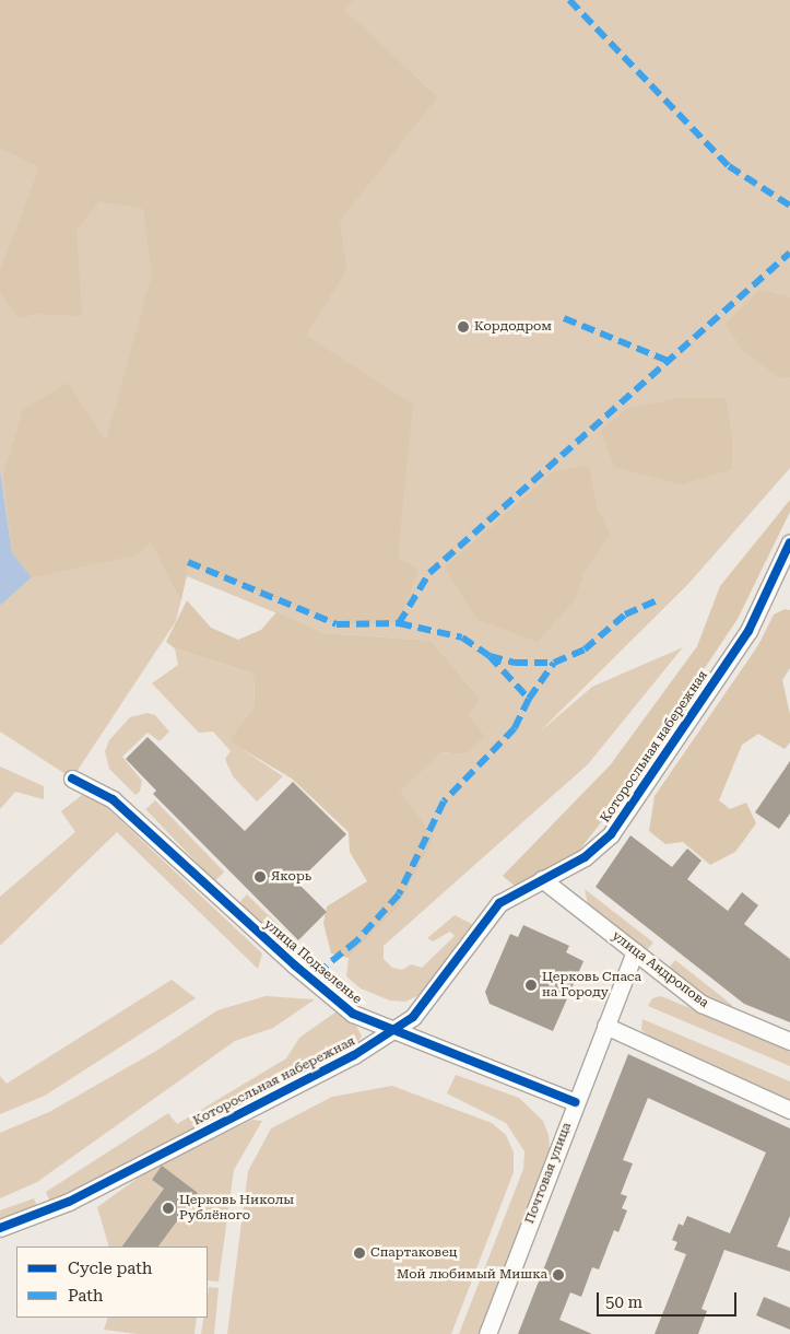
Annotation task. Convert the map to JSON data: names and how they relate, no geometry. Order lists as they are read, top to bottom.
{
  "streets": {
    "street": [
      "Которосльная набережная",
      "улица Подзеленье",
      "улица Андропова",
      "Почтовая улица"
    ]
  },
  "crossings": [
    ["Которосльная набережная", "улица Подзеленье"],
    ["Которосльная набережная", "улица Андропова"],
    ["улица Подзеленье", "Почтовая улица"],
    ["улица Андропова", "Почтовая улица"]
  ],
  "places": [
    "Кордодром",
    "Якорь",
    "Церковь Спаса на Городу",
    "Церковь Николы Рублёного",
    "Спартаковец",
    "Мой любимый Мишка"
  ],
  "legend": ["Cycle path", "Path"],
  "scale_bar": "50 m"
}
